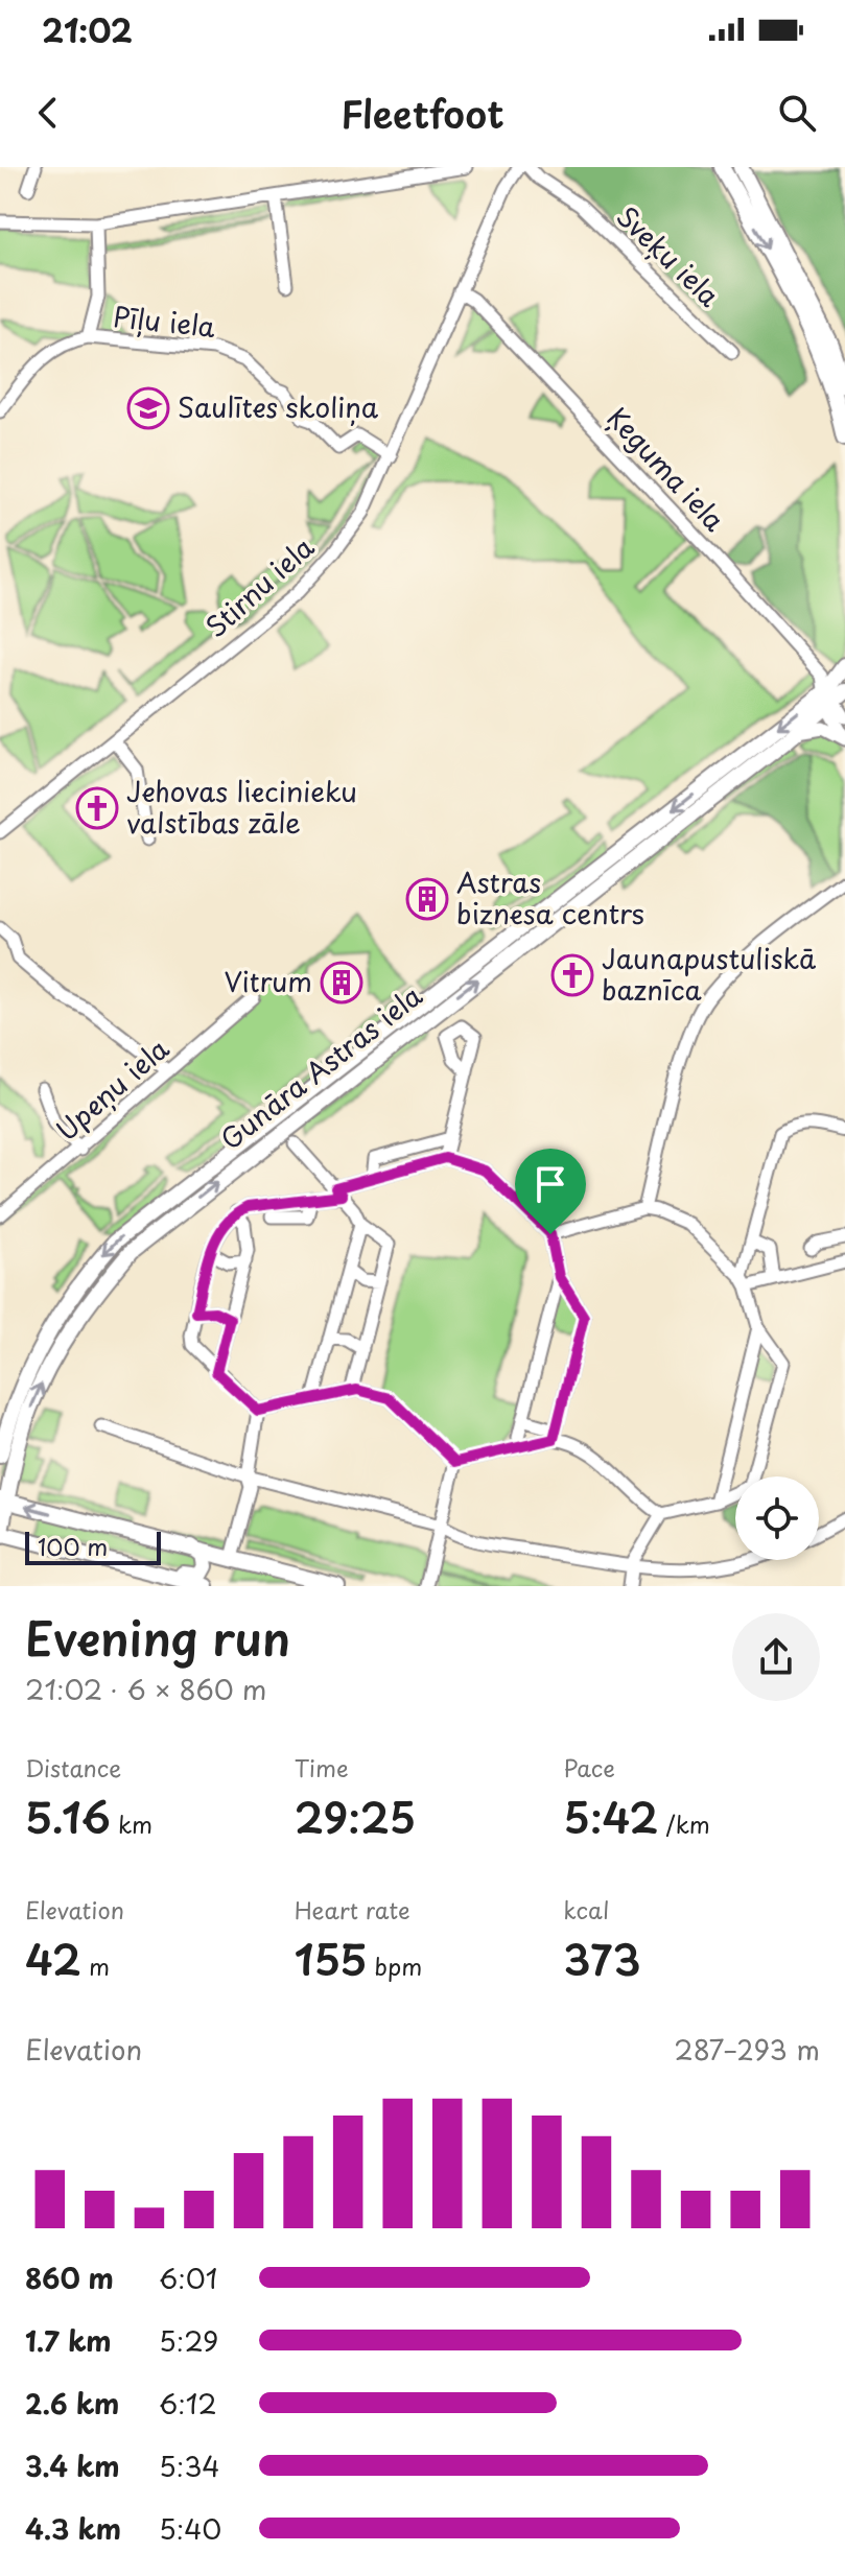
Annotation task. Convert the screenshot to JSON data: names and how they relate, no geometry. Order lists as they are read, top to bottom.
{
  "streets": {
    "main road": ["Gunāra Astras iela"],
    "street": [
      "Sveķu iela",
      "Pīļu iela",
      "Ķeguma iela",
      "Stirnu iela",
      "Upeņu iela"
    ]
  },
  "crossings": [
    ["Pīļu iela", "Stirnu iela"],
    ["Ķeguma iela", "Stirnu iela"],
    ["Ķeguma iela", "Gunāra Astras iela"]
  ],
  "places": {
    "school or university": ["Saulītes skoliņa"],
    "church": ["Jehovas liecinieku valstības zāle", "Jaunapustuliskā baznīca"],
    "building": ["Astras biznesa centrs", "Vitrum"]
  },
  "scale_bar": "100 m",
  "page": {
    "status": "21:02",
    "header": "Fleetfoot",
    "scale": "100 m",
    "heading": ["Evening run", "21:02 · 6 × 860 m"],
    "stats": [
      ["Distance", "5.16 km"],
      ["Time", "29:25"],
      ["Pace", "5:42 /km"],
      ["Elevation", "42 m"],
      ["Heart rate", "155 bpm"],
      ["kcal", "373"]
    ],
    "chart": ["Elevation", "287–293 m"],
    "list": [
      {
        "name": "860 m",
        "note": "6:01"
      },
      {
        "name": "1.7 km",
        "note": "5:29"
      },
      {
        "name": "2.6 km",
        "note": "6:12"
      },
      {
        "name": "3.4 km",
        "note": "5:34"
      },
      {
        "name": "4.3 km",
        "note": "5:40"
      }
    ]
  }
}
